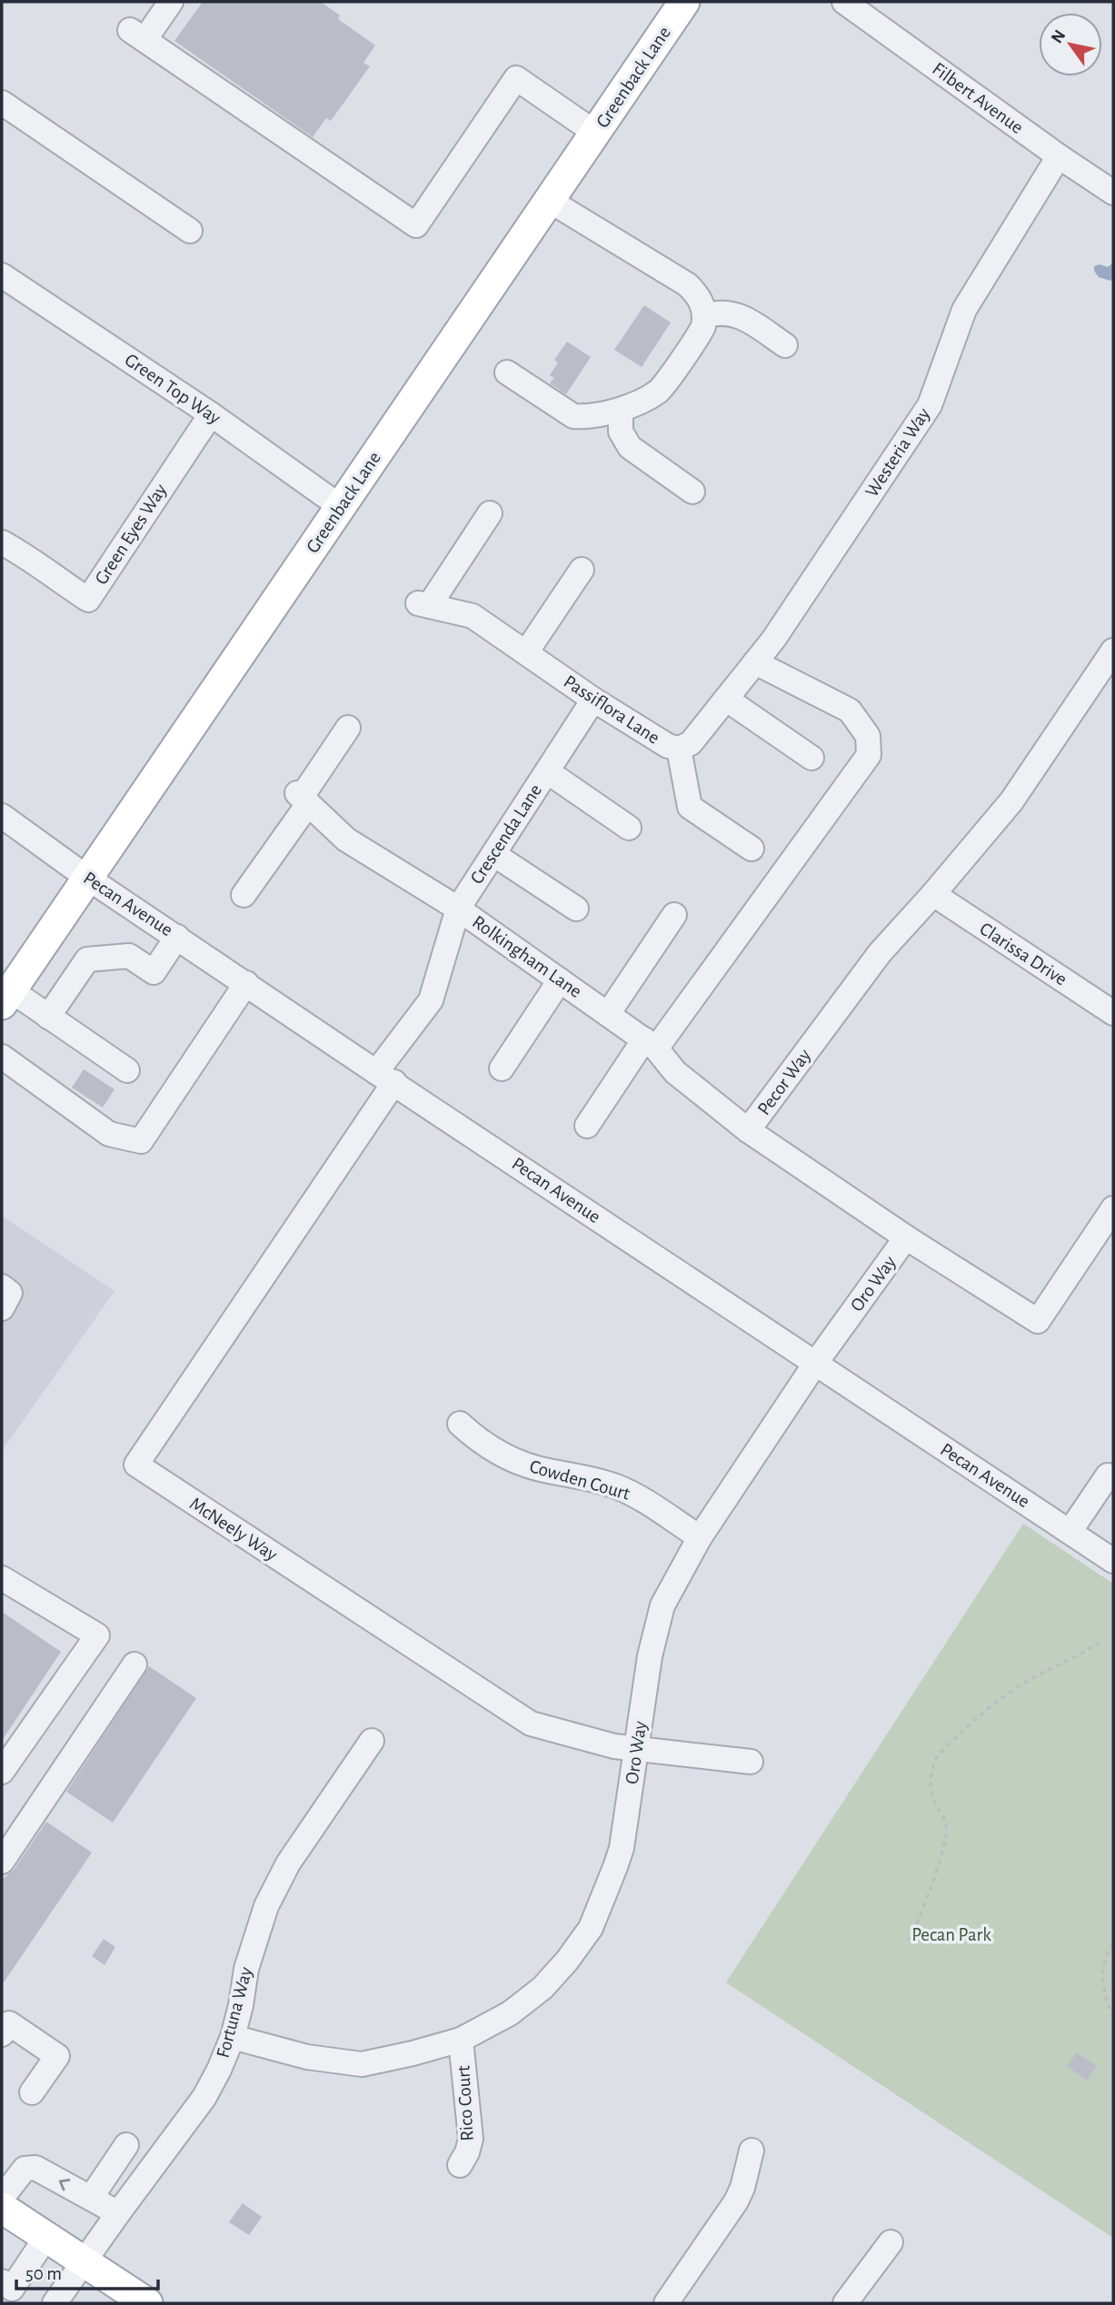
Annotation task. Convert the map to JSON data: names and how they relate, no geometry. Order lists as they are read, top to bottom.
{
  "streets": {
    "main road": ["Greenback Lane"],
    "street": [
      "Filbert Avenue",
      "Green Top Way",
      "Westeria Way",
      "Green Eyes Way",
      "Passiflora Lane",
      "Crescenda Lane",
      "Pecan Avenue",
      "Clarissa Drive",
      "Rolkingham Lane",
      "Pecor Way",
      "Oro Way",
      "Cowden Court",
      "McNeely Way",
      "Fortuna Way",
      "Rico Court"
    ]
  },
  "crossings": [
    ["Greenback Lane", "Green Top Way"],
    ["Greenback Lane", "Pecan Avenue"],
    ["Filbert Avenue", "Westeria Way"],
    ["Green Top Way", "Green Eyes Way"],
    ["Westeria Way", "Passiflora Lane"],
    ["Passiflora Lane", "Crescenda Lane"],
    ["Crescenda Lane", "Pecan Avenue"],
    ["Crescenda Lane", "Rolkingham Lane"],
    ["Crescenda Lane", "McNeely Way"],
    ["Pecan Avenue", "Oro Way"],
    ["Pecan Avenue", "McNeely Way"],
    ["Clarissa Drive", "Pecor Way"],
    ["Rolkingham Lane", "Pecor Way"],
    ["Pecor Way", "Oro Way"],
    ["Oro Way", "Cowden Court"],
    ["Oro Way", "McNeely Way"],
    ["Oro Way", "Fortuna Way"],
    ["Oro Way", "Rico Court"]
  ],
  "parks": ["Pecan Park"],
  "scale_bar": "50 m",
  "north": "top left"
}
